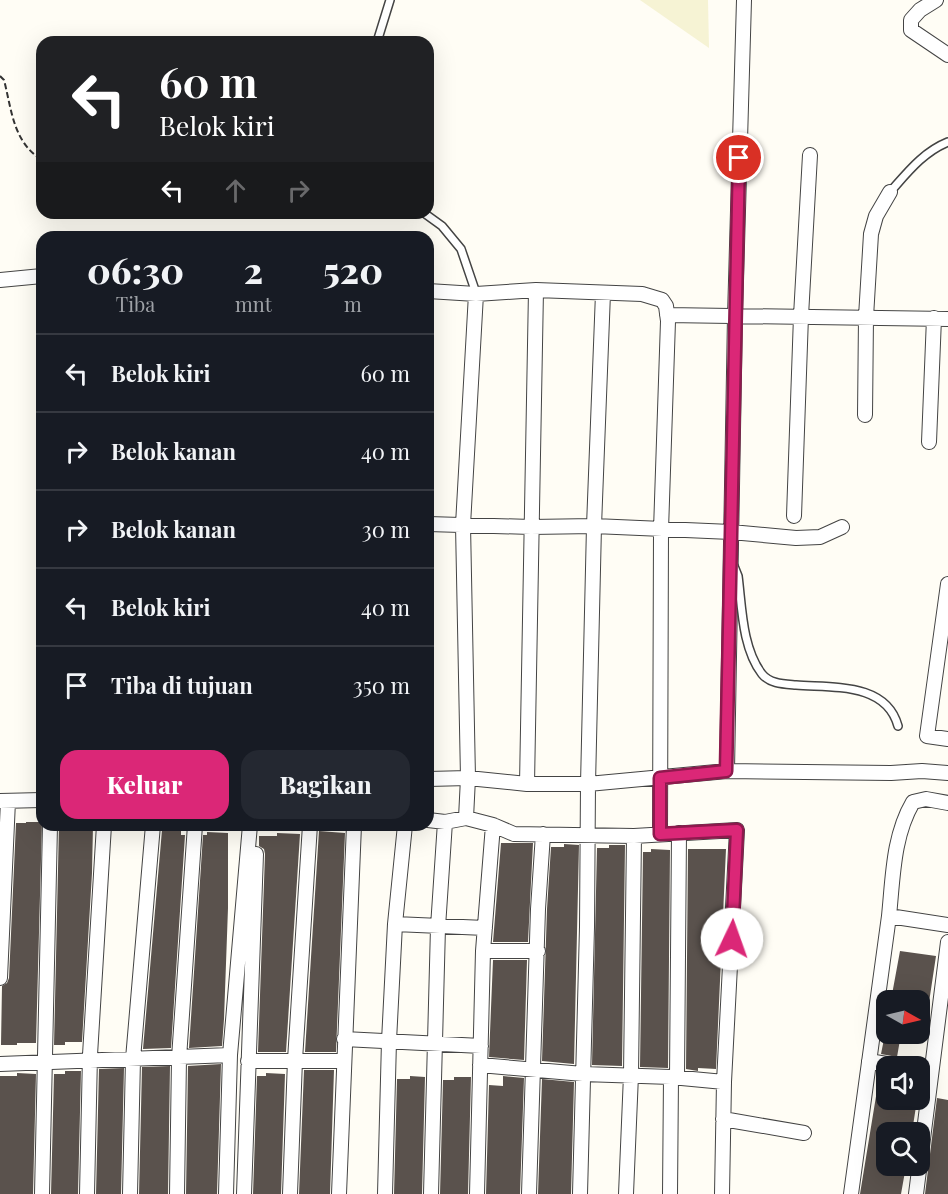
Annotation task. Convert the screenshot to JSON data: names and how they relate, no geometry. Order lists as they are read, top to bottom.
{
  "north": "right",
  "page": {
    "turn": ["60 m", "Belok kiri"],
    "eta": [
      "06:30",
      "Tiba",
      "2",
      "mnt",
      "520",
      "m"
    ],
    "list": [
      {
        "name": "Belok kiri",
        "value": "60 m"
      },
      {
        "name": "Belok kanan",
        "value": "40 m"
      },
      {
        "name": "Belok kanan",
        "value": "30 m"
      },
      {
        "name": "Belok kiri",
        "value": "40 m"
      },
      {
        "name": "Tiba di tujuan",
        "value": "350 m"
      }
    ],
    "buttons": ["Keluar", "Bagikan"]
  }
}
